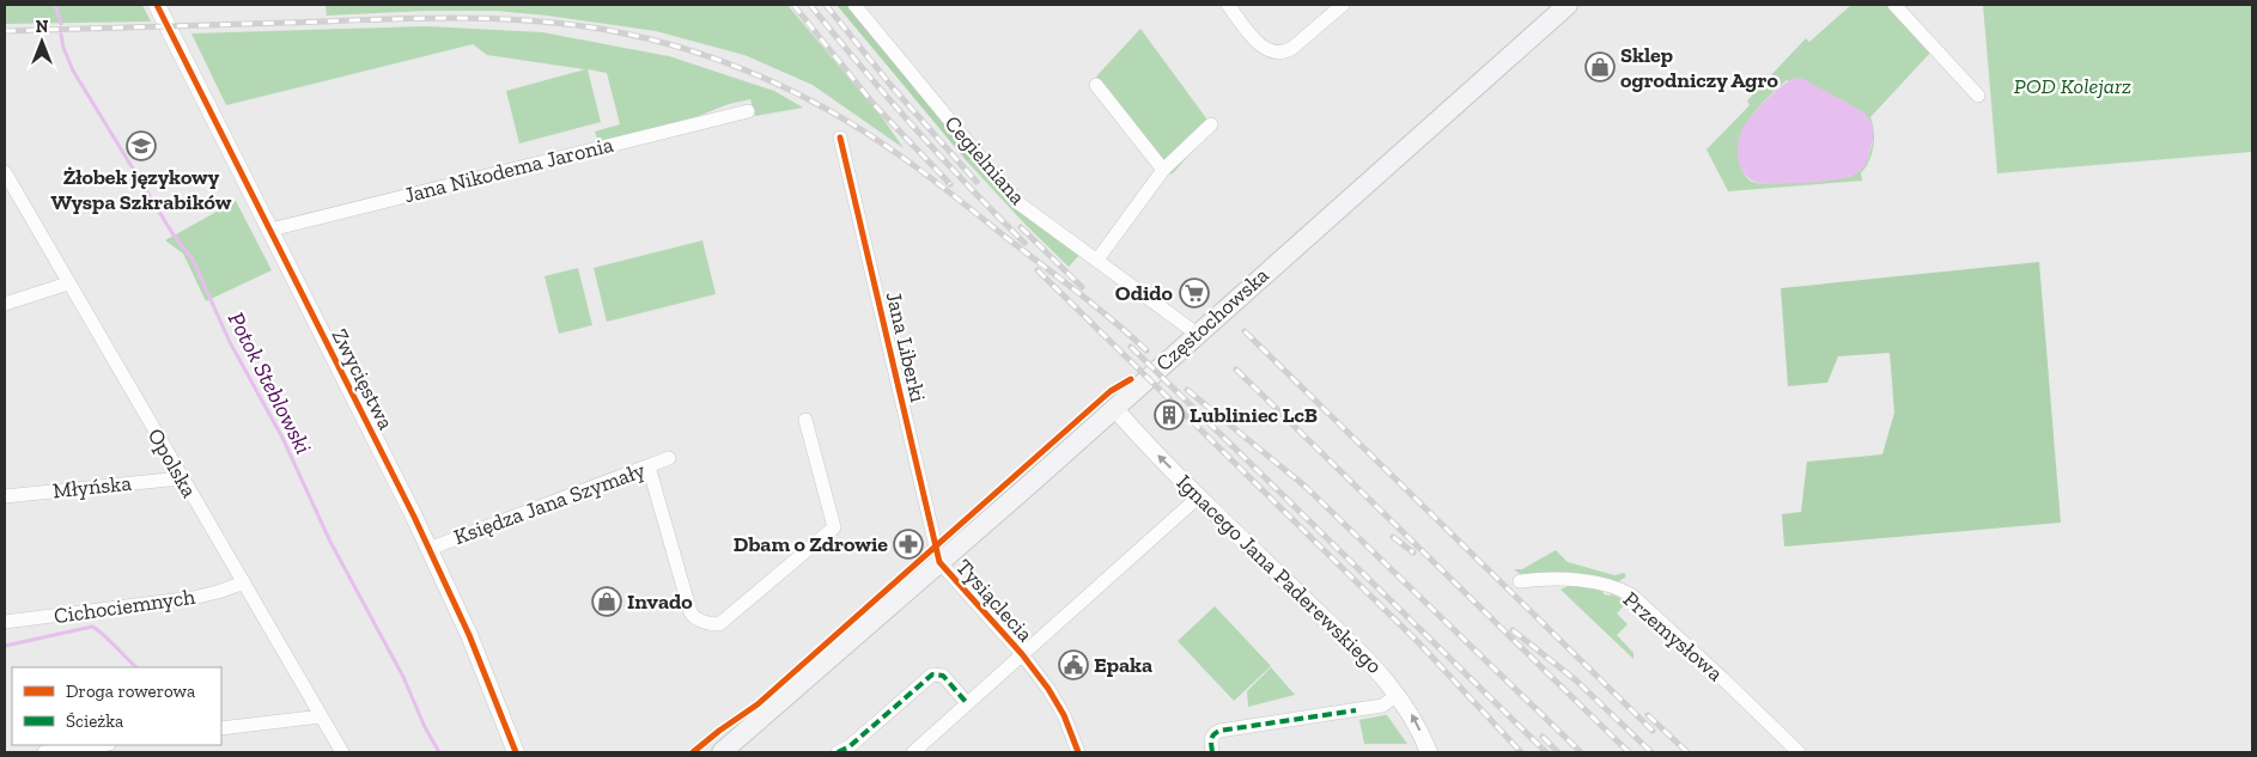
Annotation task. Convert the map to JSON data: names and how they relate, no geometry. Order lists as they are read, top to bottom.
{
  "streets": {
    "main road": ["Częstochowska"],
    "street": [
      "Cegielniana",
      "Jana Nikodema Jaronia",
      "Jana Liberki",
      "Zwycięstwa",
      "Opolska",
      "Młyńska",
      "Księdza Jana Szymały",
      "Ignacego Jana Paderewskiego",
      "Tysiąclecia",
      "Cichociemnych",
      "Przemysłowa"
    ]
  },
  "crossings": [
    ["Cegielniana", "Częstochowska"],
    ["Jana Nikodema Jaronia", "Zwycięstwa"],
    ["Częstochowska", "Jana Liberki"],
    ["Częstochowska", "Ignacego Jana Paderewskiego"],
    ["Częstochowska", "Tysiąclecia"],
    ["Jana Liberki", "Tysiąclecia"],
    ["Zwycięstwa", "Księdza Jana Szymały"],
    ["Opolska", "Młyńska"],
    ["Opolska", "Cichociemnych"]
  ],
  "one_way": ["Ignacego Jana Paderewskiego"],
  "water": ["Potok Steblowski"],
  "parks": ["POD Kolejarz"],
  "places": {
    "shop": ["Sklep ogrodniczy Agro", "Invado"],
    "school or university": ["Żłobek językowy Wyspa Szkrabików"],
    "supermarket": ["Odido"],
    "building": ["Lubliniec LcB"],
    "pharmacy": ["Dbam o Zdrowie"],
    "public building": ["Epaka"]
  },
  "legend": ["Droga rowerowa", "Ścieżka"],
  "north": "top"
}
